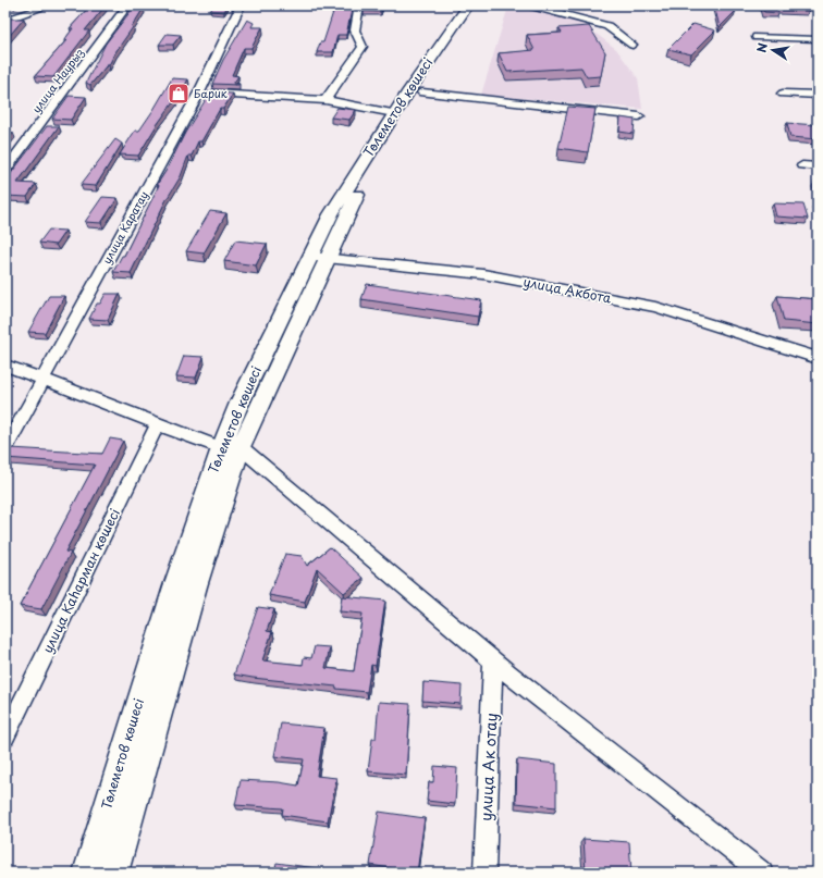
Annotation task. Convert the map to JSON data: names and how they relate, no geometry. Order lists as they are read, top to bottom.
{
  "streets": {
    "main road": ["Төлеметов көшесі"],
    "street": [
      "улица Наурыз",
      "улица Каратау",
      "улица Акбота",
      "улица Каһарман көшесі",
      "улица Ак отау"
    ]
  },
  "crossings": [
    ["Төлеметов көшесі", "улица Акбота"]
  ],
  "places": {
    "shop": ["Барик"]
  },
  "north": "left"
}
